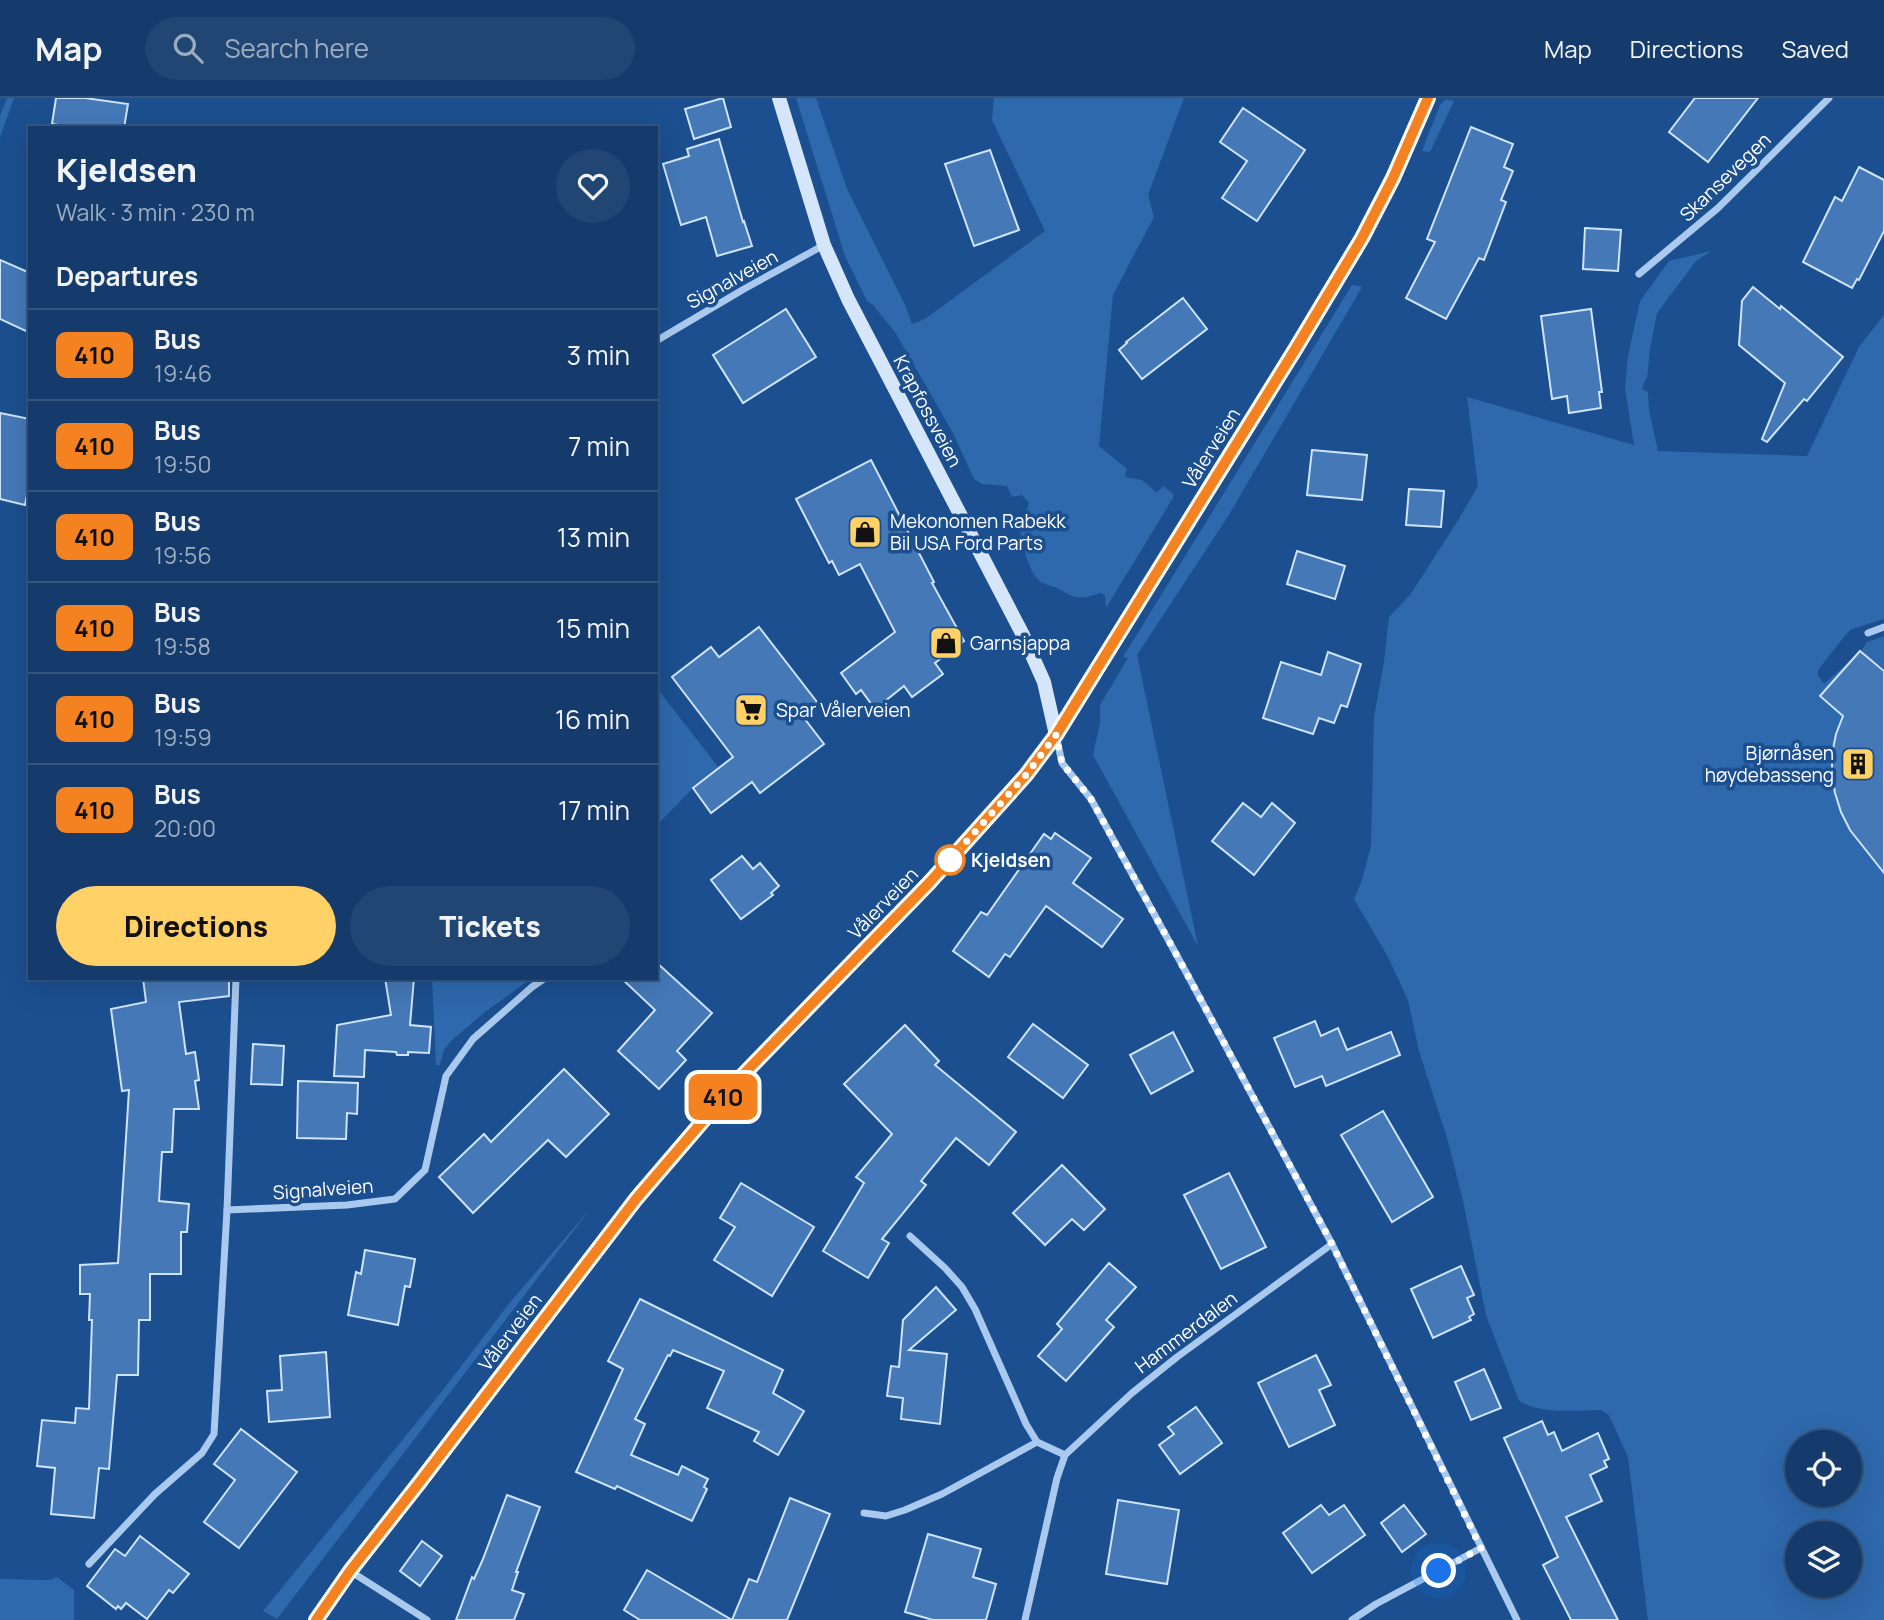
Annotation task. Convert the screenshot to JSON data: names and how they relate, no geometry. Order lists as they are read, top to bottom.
{
  "streets": {
    "street": [
      "Skansevegen",
      "Signalveien",
      "Krapfossveien",
      "Vålerveien",
      "Hammerdalen"
    ]
  },
  "crossings": [
    ["Signalveien", "Krapfossveien"],
    ["Krapfossveien", "Vålerveien"]
  ],
  "places": {
    "shop": ["Mekonomen Rabekk Bil USA Ford Parts", "Garnsjappa"],
    "supermarket": ["Spar Vålerveien"],
    "building": ["Bjørnåsen høydebasseng"],
    "other": ["Kjeldsen"]
  },
  "lines": ["bus line 410"],
  "page": {
    "header": "Map",
    "search": "Search here",
    "nav": ["Map", "Directions", "Saved"],
    "on_map": "410",
    "heading": [
      ["Kjeldsen", "Walk · 3 min · 230 m"],
      "Departures"
    ],
    "list": [
      {
        "mark": "410",
        "name": "Bus",
        "note": "19:46",
        "value": "3 min"
      },
      {
        "mark": "410",
        "name": "Bus",
        "note": "19:50",
        "value": "7 min"
      },
      {
        "mark": "410",
        "name": "Bus",
        "note": "19:56",
        "value": "13 min"
      },
      {
        "mark": "410",
        "name": "Bus",
        "note": "19:58",
        "value": "15 min"
      },
      {
        "mark": "410",
        "name": "Bus",
        "note": "19:59",
        "value": "16 min"
      },
      {
        "mark": "410",
        "name": "Bus",
        "note": "20:00",
        "value": "17 min"
      }
    ],
    "buttons": ["Directions", "Tickets"]
  }
}
